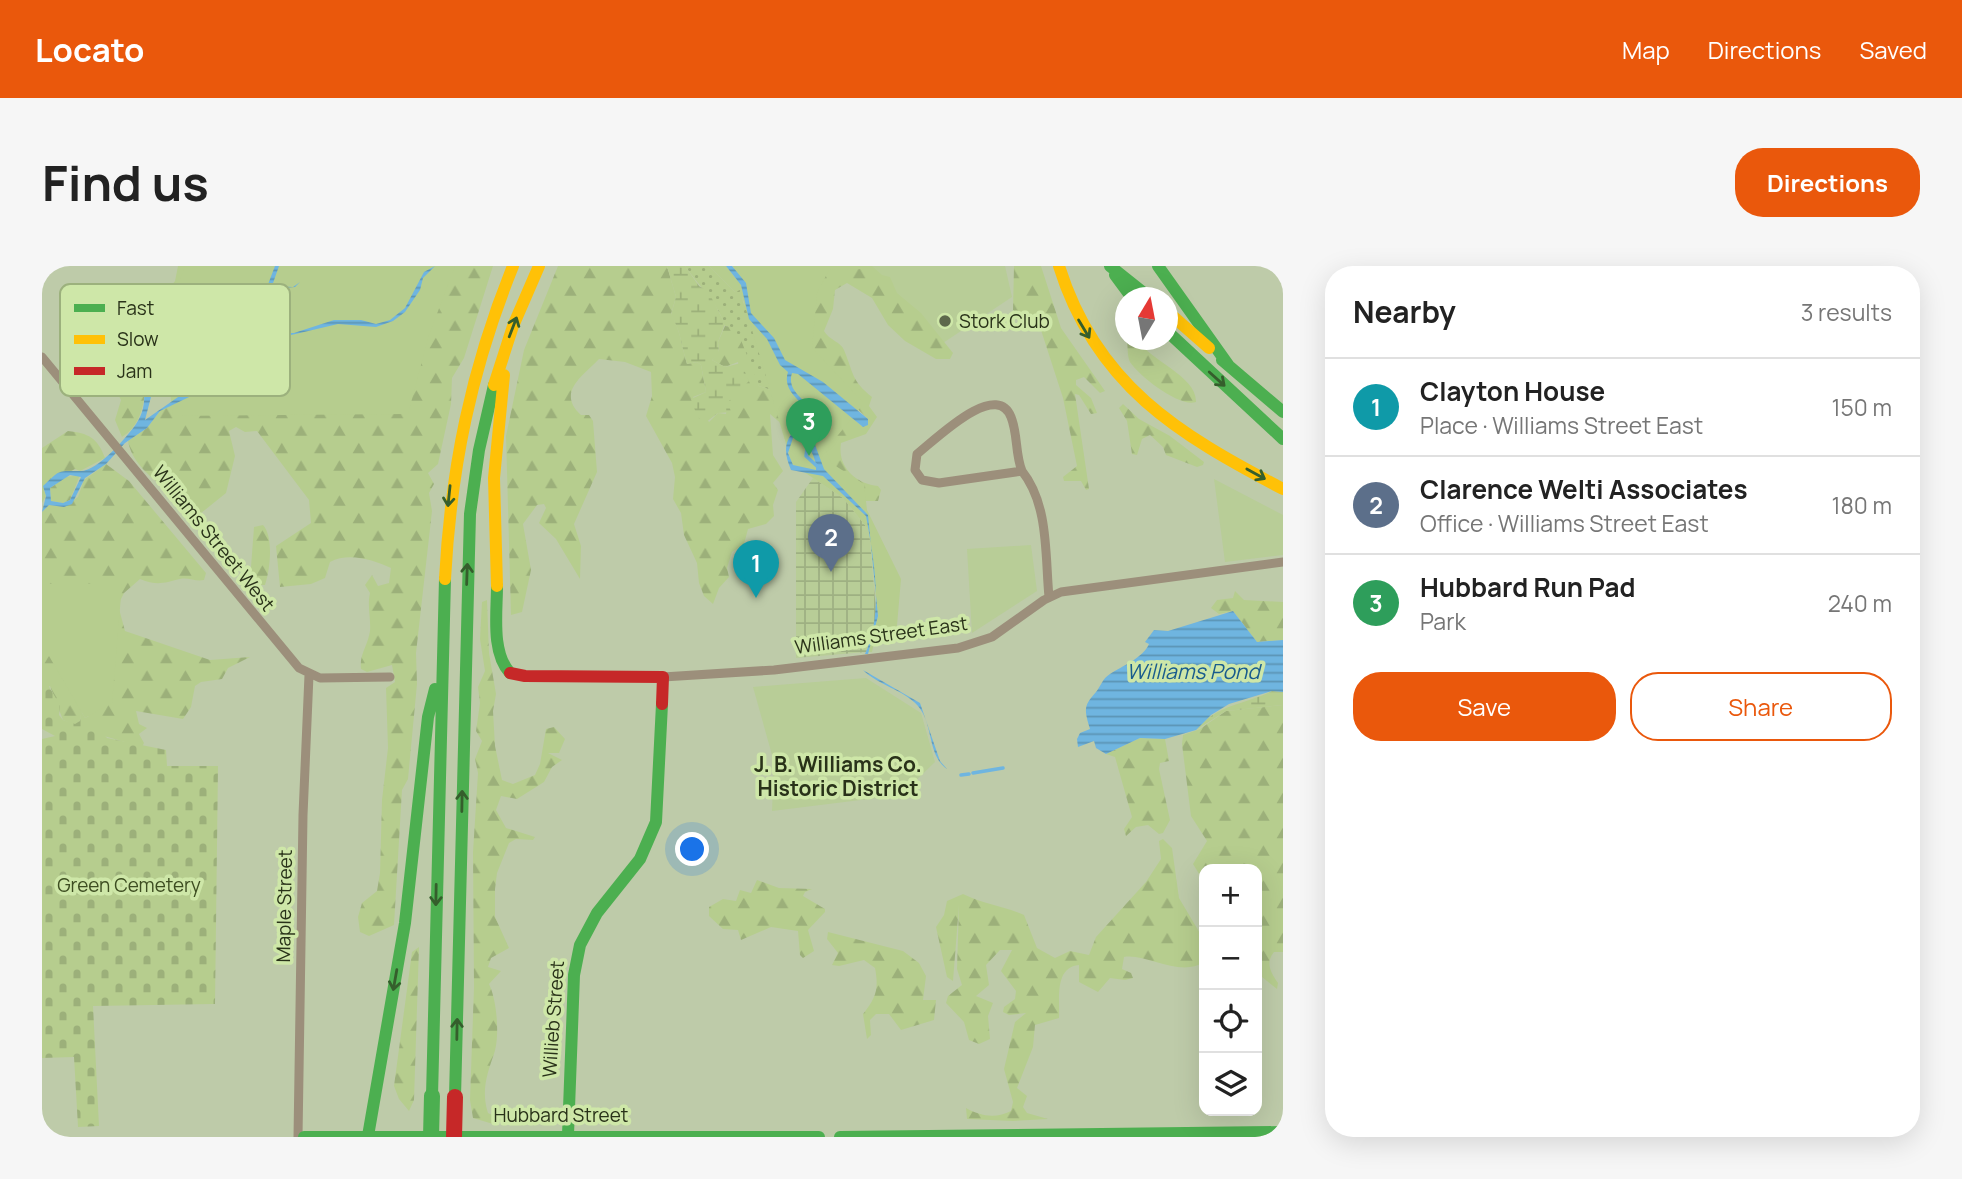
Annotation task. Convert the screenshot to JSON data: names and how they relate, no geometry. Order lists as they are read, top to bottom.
{
  "streets": {
    "main road": ["Williams Street East", "Willieb Street", "Hubbard Street"],
    "street": ["Williams Street West", "Maple Street"]
  },
  "crossings": [
    ["Williams Street West", "Maple Street"],
    ["Williams Street East", "Willieb Street"],
    ["Willieb Street", "Hubbard Street"]
  ],
  "districts": ["J. B. Williams Co. Historic District"],
  "water": ["Williams Pond"],
  "parks": ["Green Cemetery"],
  "places": ["Stork Club"],
  "legend": ["Fast", "Slow", "Jam"],
  "north": "top",
  "page": {
    "header": "Locato",
    "nav": ["Map", "Directions", "Saved"],
    "buttons": [
      "Directions",
      ["Save", "Share"]
    ],
    "title": "Find us",
    "heading": ["Nearby", "3 results"],
    "list": [
      {
        "mark": "1",
        "name": "Clayton House",
        "note": "Place · Williams Street East",
        "value": "150 m"
      },
      {
        "mark": "2",
        "name": "Clarence Welti Associates",
        "note": "Office · Williams Street East",
        "value": "180 m"
      },
      {
        "mark": "3",
        "name": "Hubbard Run Pad",
        "note": "Park",
        "value": "240 m"
      }
    ],
    "pins": ["3", "2", "1"],
    "map_buttons": ["+", "−"]
  }
}
